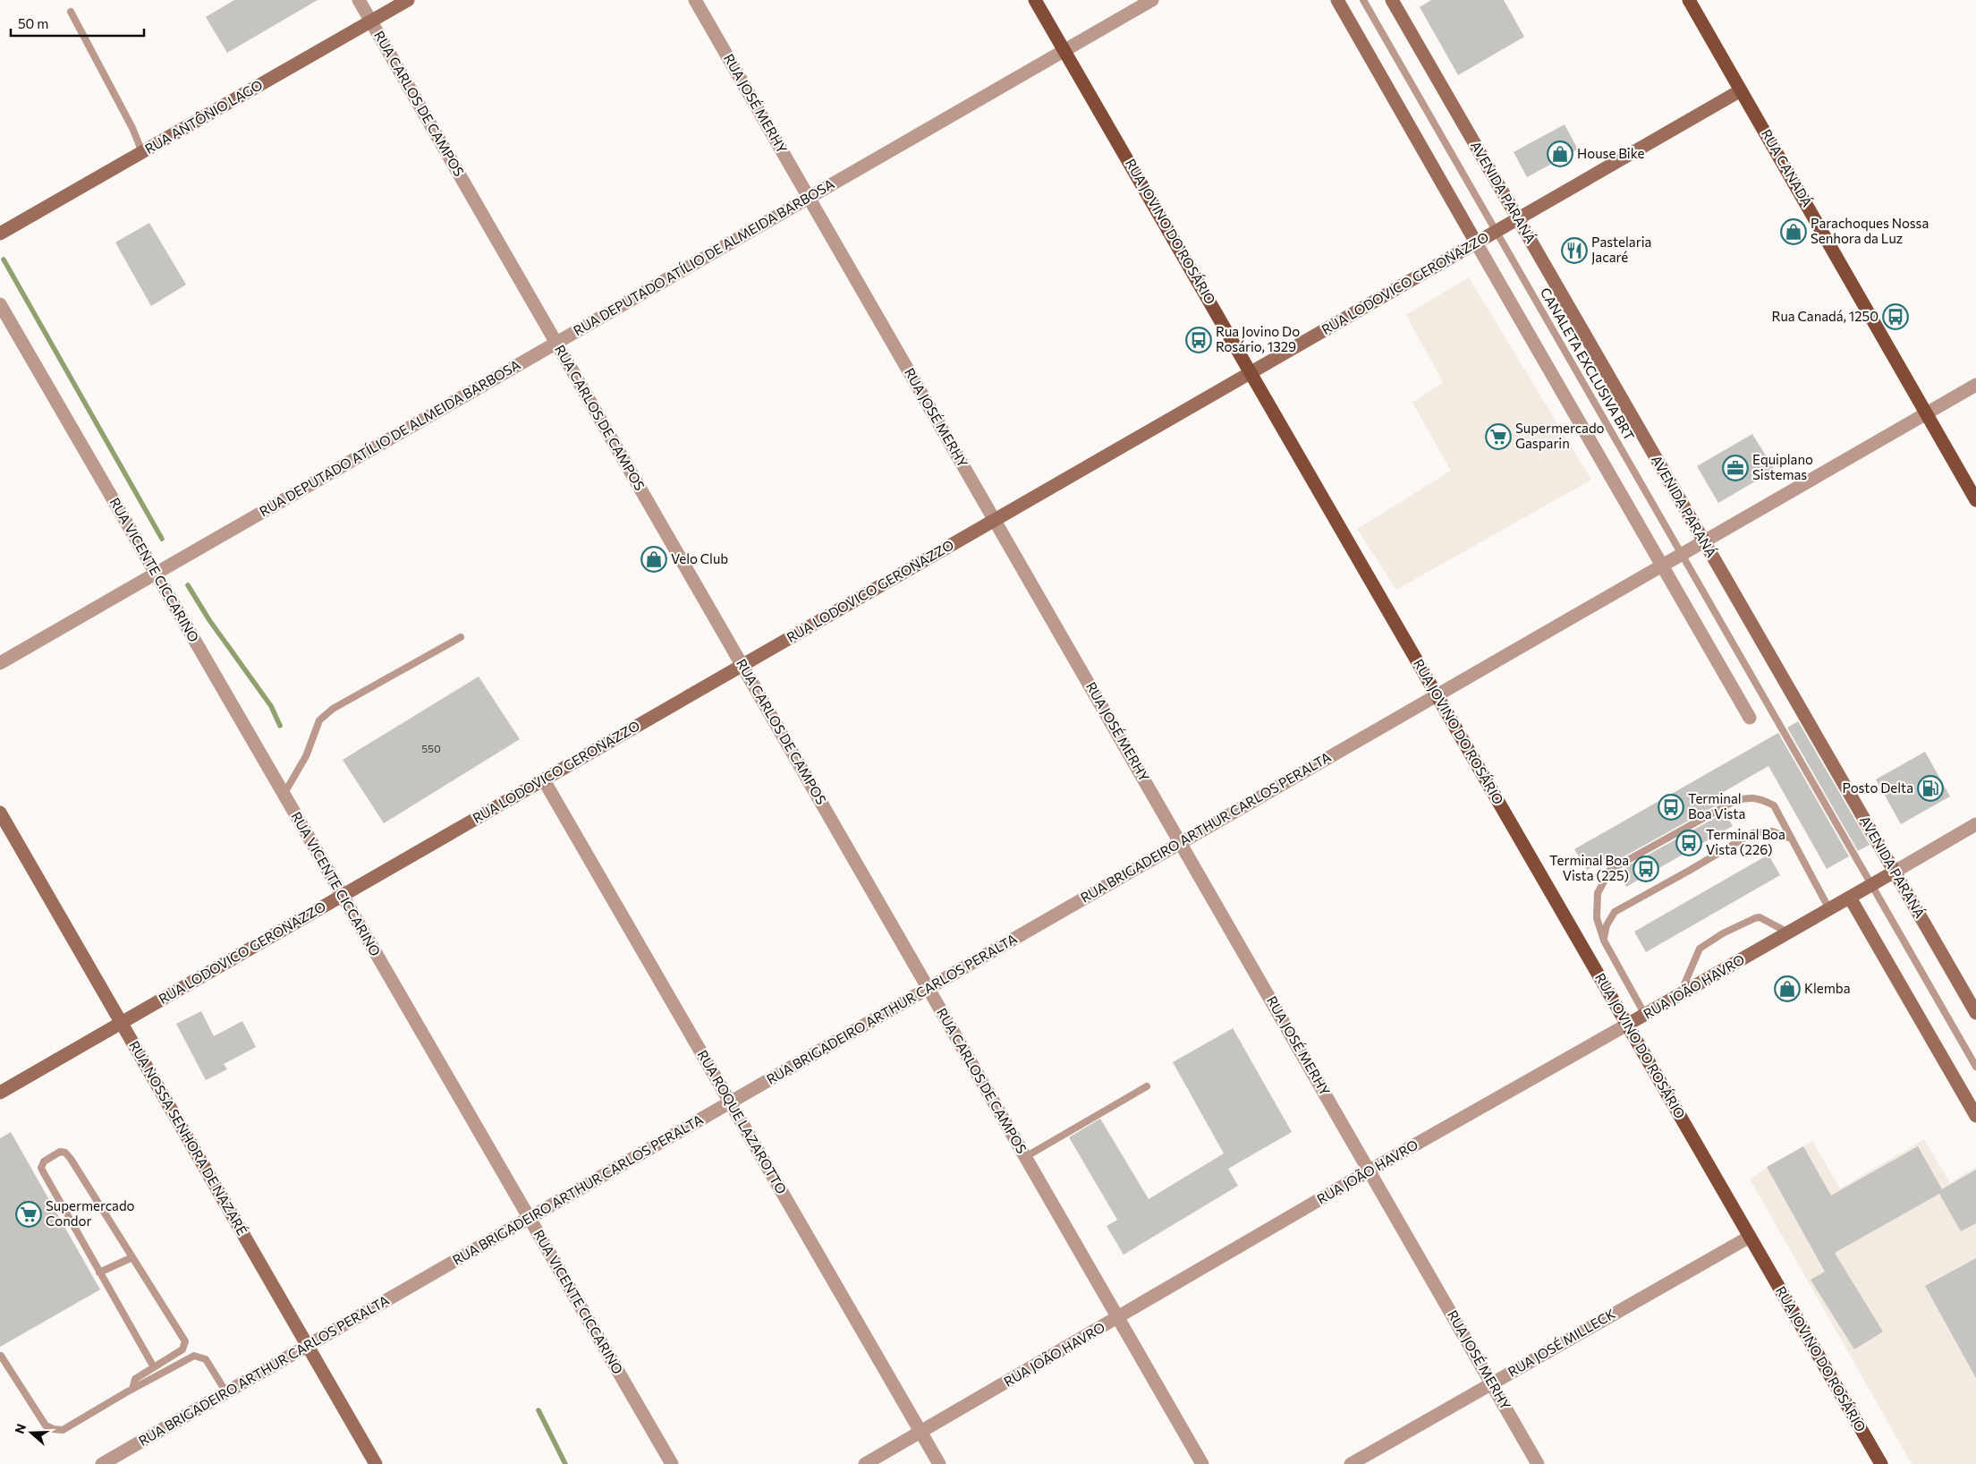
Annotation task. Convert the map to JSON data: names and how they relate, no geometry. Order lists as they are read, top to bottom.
{
  "streets": {
    "main road": ["RUA CANADÁ", "RUA JOVINO DO ROSÁRIO"],
    "street": [
      "RUA CARLOS DE CAMPOS",
      "RUA JOSÉ MERHY",
      "RUA ANTÔNIO LAGO",
      "AVENIDA PARANÁ",
      "RUA DEPUTADO ATÍLIO DE ALMEIDA BARBOSA",
      "RUA LODOVICO GERONAZZO",
      "RUA VICENTE CICCARINO",
      "RUA BRIGADEIRO ARTHUR CARLOS PERALTA",
      "RUA JOÃO HAVRO",
      "RUA ROQUE LAZAROTTO",
      "RUA NOSSA SENHORA DE NAZARÉ",
      "RUA JOSÉ MILLECK"
    ],
    "lane": ["CANALETA EXCLUSIVA BRT"]
  },
  "crossings": [
    ["RUA CARLOS DE CAMPOS", "RUA ANTÔNIO LAGO"],
    ["RUA CARLOS DE CAMPOS", "RUA DEPUTADO ATÍLIO DE ALMEIDA BARBOSA"],
    ["RUA CARLOS DE CAMPOS", "RUA LODOVICO GERONAZZO"],
    ["RUA CARLOS DE CAMPOS", "RUA BRIGADEIRO ARTHUR CARLOS PERALTA"],
    ["RUA CARLOS DE CAMPOS", "RUA JOÃO HAVRO"],
    ["RUA JOSÉ MERHY", "RUA DEPUTADO ATÍLIO DE ALMEIDA BARBOSA"],
    ["RUA JOSÉ MERHY", "RUA LODOVICO GERONAZZO"],
    ["RUA JOSÉ MERHY", "RUA BRIGADEIRO ARTHUR CARLOS PERALTA"],
    ["RUA JOSÉ MERHY", "RUA JOÃO HAVRO"],
    ["RUA JOSÉ MERHY", "RUA JOSÉ MILLECK"],
    ["RUA CANADÁ", "RUA LODOVICO GERONAZZO"],
    ["RUA CANADÁ", "RUA BRIGADEIRO ARTHUR CARLOS PERALTA"],
    ["AVENIDA PARANÁ", "RUA LODOVICO GERONAZZO"],
    ["AVENIDA PARANÁ", "RUA BRIGADEIRO ARTHUR CARLOS PERALTA"],
    ["AVENIDA PARANÁ", "RUA JOÃO HAVRO"],
    ["RUA JOVINO DO ROSÁRIO", "RUA DEPUTADO ATÍLIO DE ALMEIDA BARBOSA"],
    ["RUA JOVINO DO ROSÁRIO", "RUA LODOVICO GERONAZZO"],
    ["RUA JOVINO DO ROSÁRIO", "RUA BRIGADEIRO ARTHUR CARLOS PERALTA"],
    ["RUA JOVINO DO ROSÁRIO", "RUA JOÃO HAVRO"],
    ["RUA JOVINO DO ROSÁRIO", "RUA JOSÉ MILLECK"],
    ["RUA DEPUTADO ATÍLIO DE ALMEIDA BARBOSA", "RUA VICENTE CICCARINO"],
    ["RUA LODOVICO GERONAZZO", "CANALETA EXCLUSIVA BRT"],
    ["RUA LODOVICO GERONAZZO", "RUA VICENTE CICCARINO"],
    ["RUA LODOVICO GERONAZZO", "RUA ROQUE LAZAROTTO"],
    ["RUA LODOVICO GERONAZZO", "RUA NOSSA SENHORA DE NAZARÉ"],
    ["CANALETA EXCLUSIVA BRT", "RUA BRIGADEIRO ARTHUR CARLOS PERALTA"],
    ["CANALETA EXCLUSIVA BRT", "RUA JOÃO HAVRO"],
    ["RUA VICENTE CICCARINO", "RUA BRIGADEIRO ARTHUR CARLOS PERALTA"],
    ["RUA BRIGADEIRO ARTHUR CARLOS PERALTA", "RUA ROQUE LAZAROTTO"],
    ["RUA BRIGADEIRO ARTHUR CARLOS PERALTA", "RUA NOSSA SENHORA DE NAZARÉ"],
    ["RUA JOÃO HAVRO", "RUA ROQUE LAZAROTTO"]
  ],
  "places": {
    "shop": [
      "House Bike",
      "Parachoques Nossa Senhora da Luz",
      "Velo Club",
      "Klemba"
    ],
    "restaurant": ["Pastelaria Jacaré"],
    "bus stop": [
      "Rua Canadá, 1250",
      "Rua Jovino Do Rosário, 1329",
      "Terminal Boa Vista",
      "Terminal Boa Vista (226)",
      "Terminal Boa Vista (225)"
    ],
    "supermarket": ["Supermercado Gasparin", "Supermercado Condor"],
    "office": ["Equiplano Sistemas"],
    "fuel station": ["Posto Delta"]
  },
  "house_numbers": ["550"],
  "scale_bar": "50 m",
  "north": "left"
}
